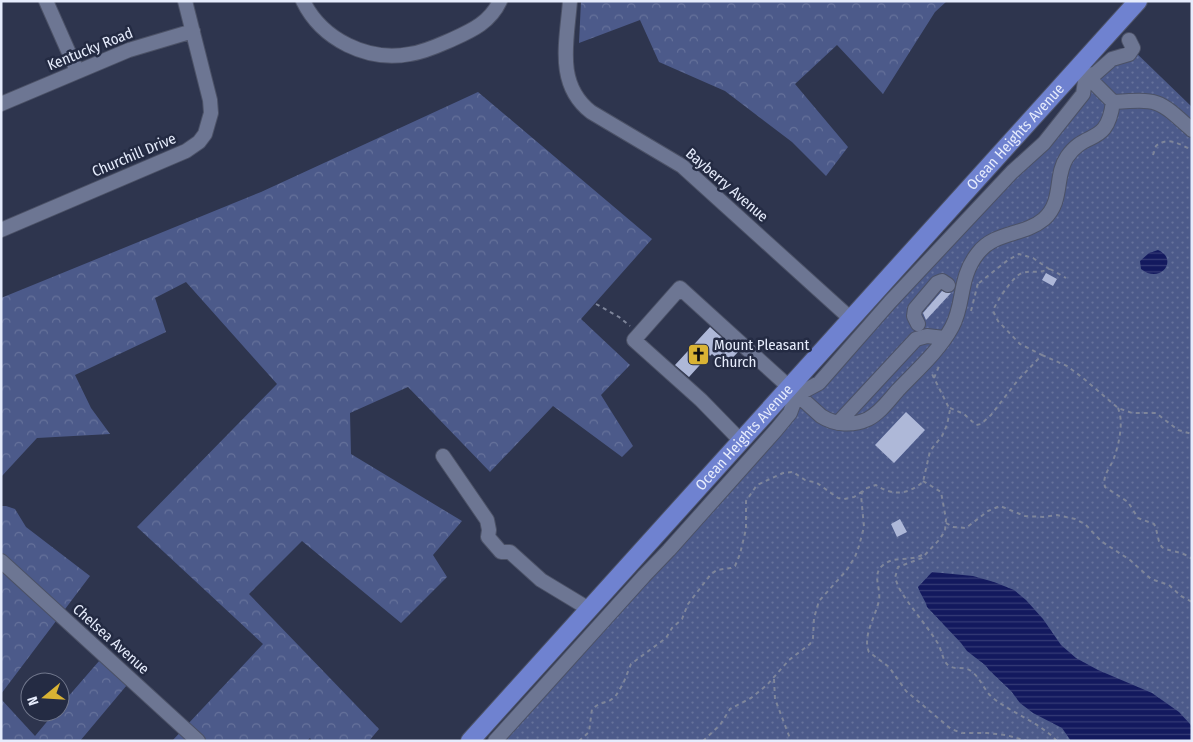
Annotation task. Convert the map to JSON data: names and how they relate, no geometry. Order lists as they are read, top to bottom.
{
  "streets": {
    "main road": ["Ocean Heights Avenue"],
    "street": [
      "Kentucky Road",
      "Churchill Drive",
      "Bayberry Avenue",
      "Chelsea Avenue"
    ]
  },
  "crossings": [
    ["Kentucky Road", "Churchill Drive"],
    ["Ocean Heights Avenue", "Bayberry Avenue"]
  ],
  "places": {
    "church": ["Mount Pleasant Church"]
  },
  "north": "left"
}
